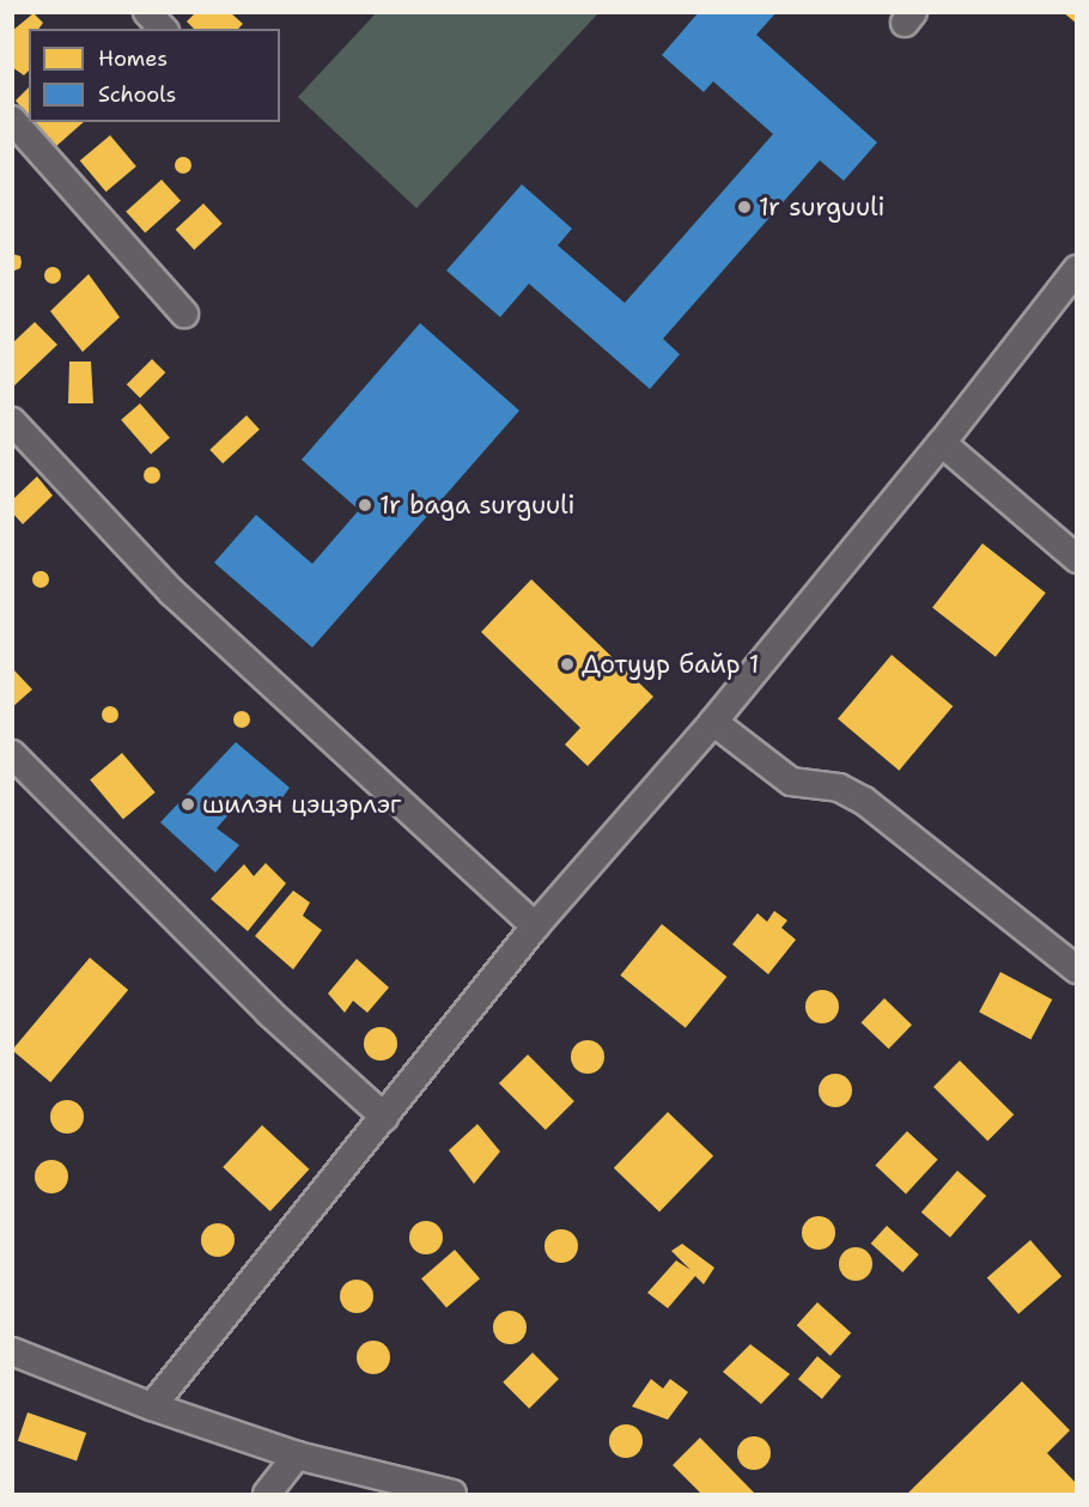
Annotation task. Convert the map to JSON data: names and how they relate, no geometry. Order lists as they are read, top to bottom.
{
  "places": [
    "1r surguuli",
    "1r baga surguuli",
    "Дотуур байр 1",
    "шилэн цэцэрлэг"
  ],
  "legend": ["Homes", "Schools"]
}
